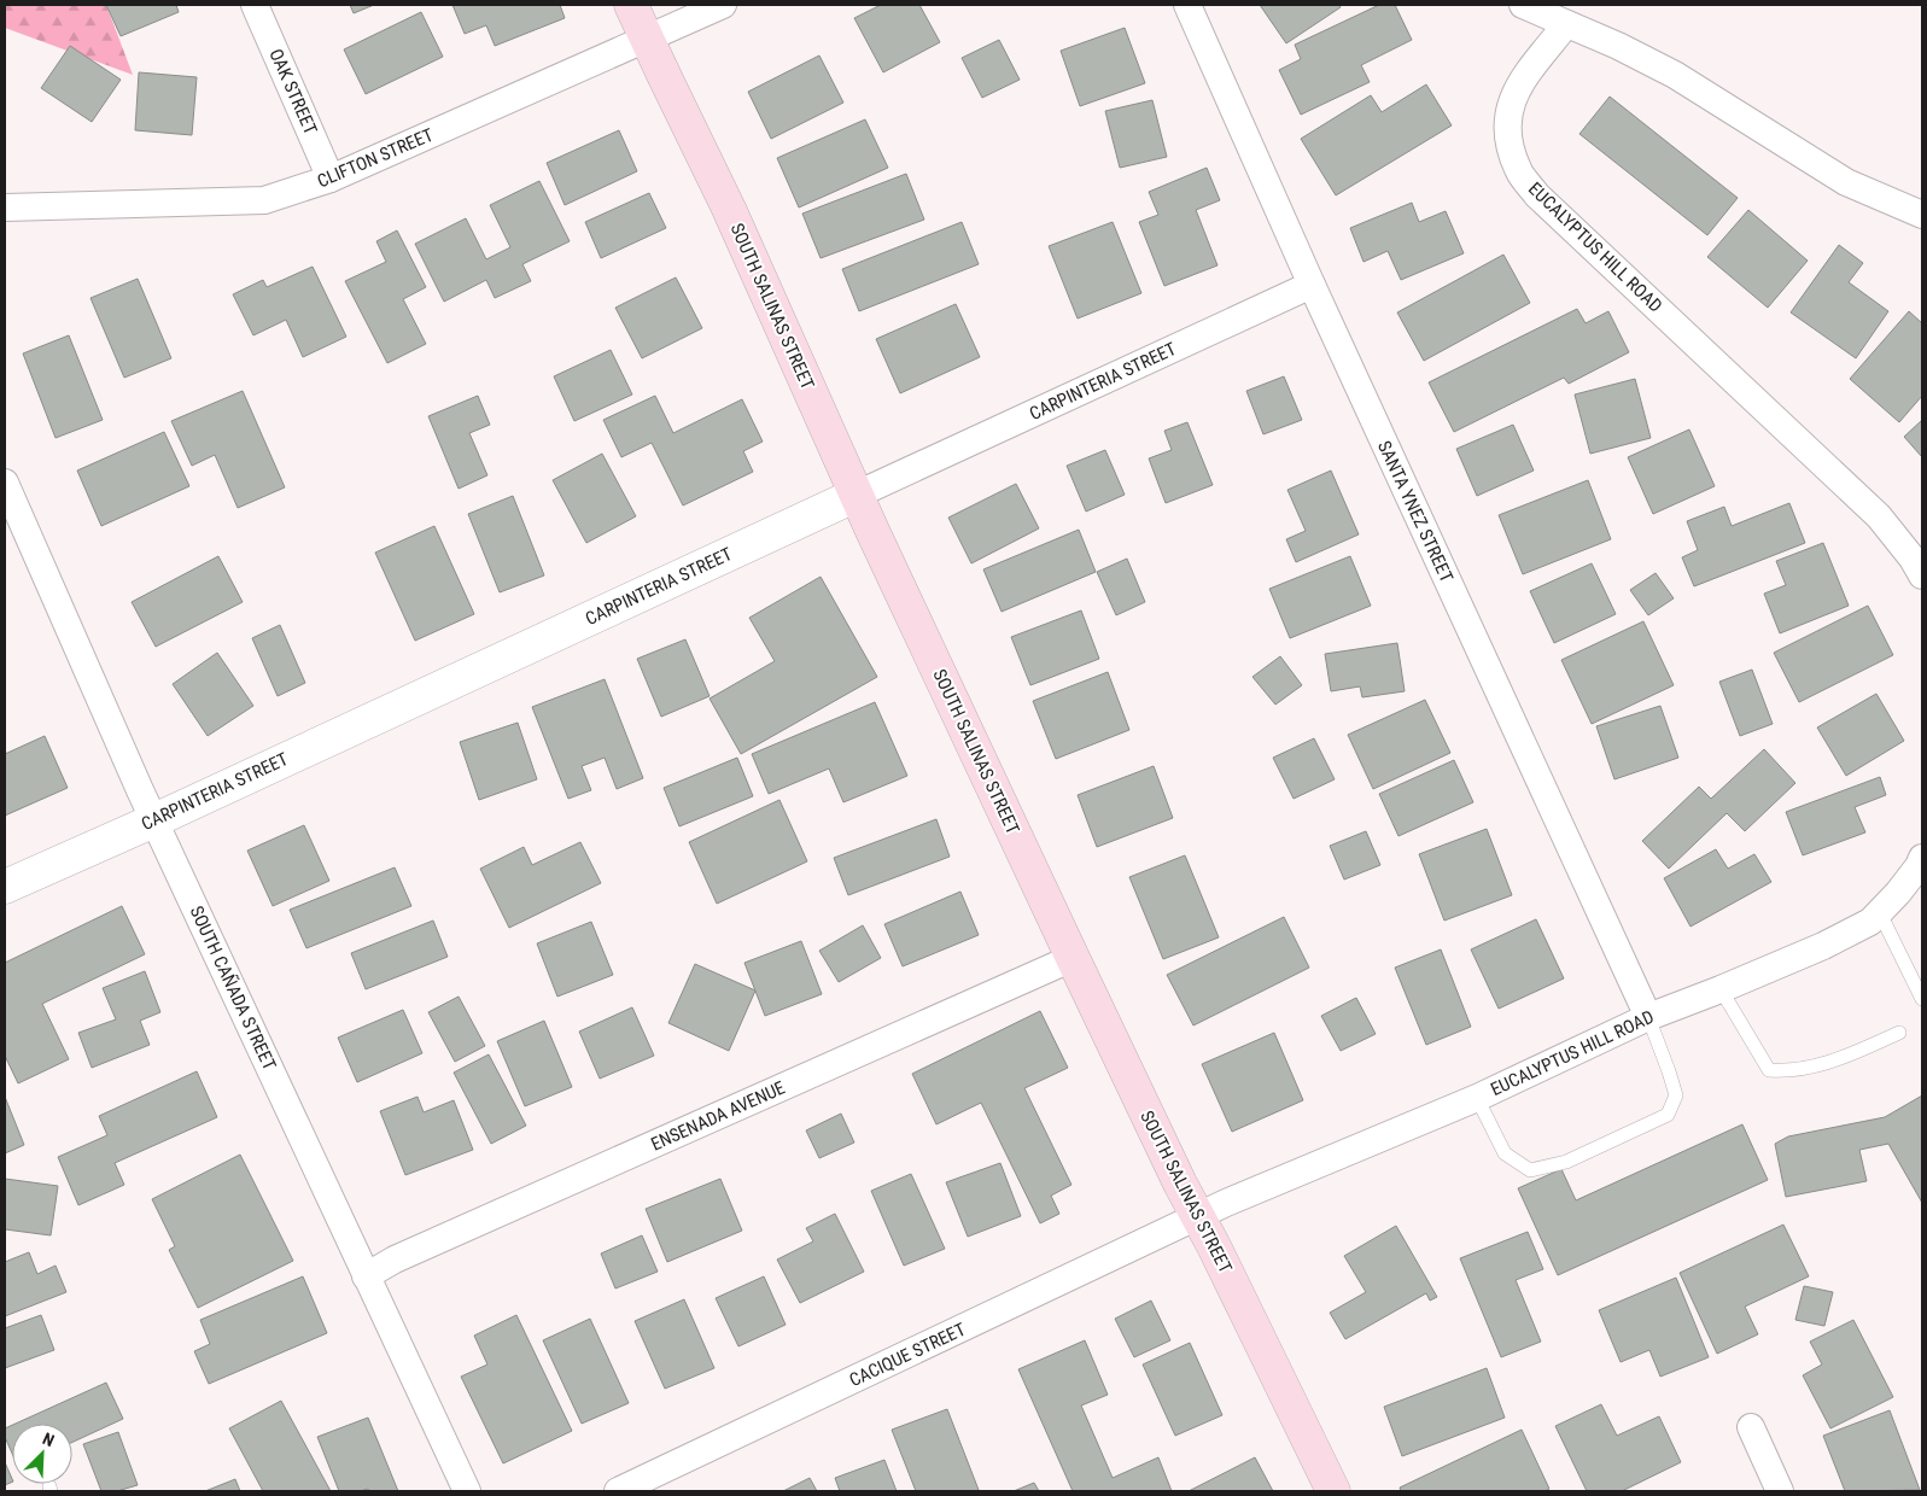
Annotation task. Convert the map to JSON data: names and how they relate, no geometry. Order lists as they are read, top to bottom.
{
  "streets": {
    "main road": ["SOUTH SALINAS STREET"],
    "street": [
      "OAK STREET",
      "CLIFTON STREET",
      "EUCALYPTUS HILL ROAD",
      "CARPINTERIA STREET",
      "SANTA YNEZ STREET",
      "SOUTH CAÑADA STREET",
      "ENSENADA AVENUE",
      "CACIQUE STREET"
    ]
  },
  "crossings": [
    ["OAK STREET", "CLIFTON STREET"],
    ["CLIFTON STREET", "SOUTH SALINAS STREET"],
    ["EUCALYPTUS HILL ROAD", "SOUTH SALINAS STREET"],
    ["EUCALYPTUS HILL ROAD", "SANTA YNEZ STREET"],
    ["EUCALYPTUS HILL ROAD", "CACIQUE STREET"],
    ["SOUTH SALINAS STREET", "CARPINTERIA STREET"],
    ["SOUTH SALINAS STREET", "ENSENADA AVENUE"],
    ["SOUTH SALINAS STREET", "CACIQUE STREET"],
    ["CARPINTERIA STREET", "SANTA YNEZ STREET"],
    ["CARPINTERIA STREET", "SOUTH CAÑADA STREET"],
    ["SOUTH CAÑADA STREET", "ENSENADA AVENUE"]
  ],
  "north": "top right"
}
